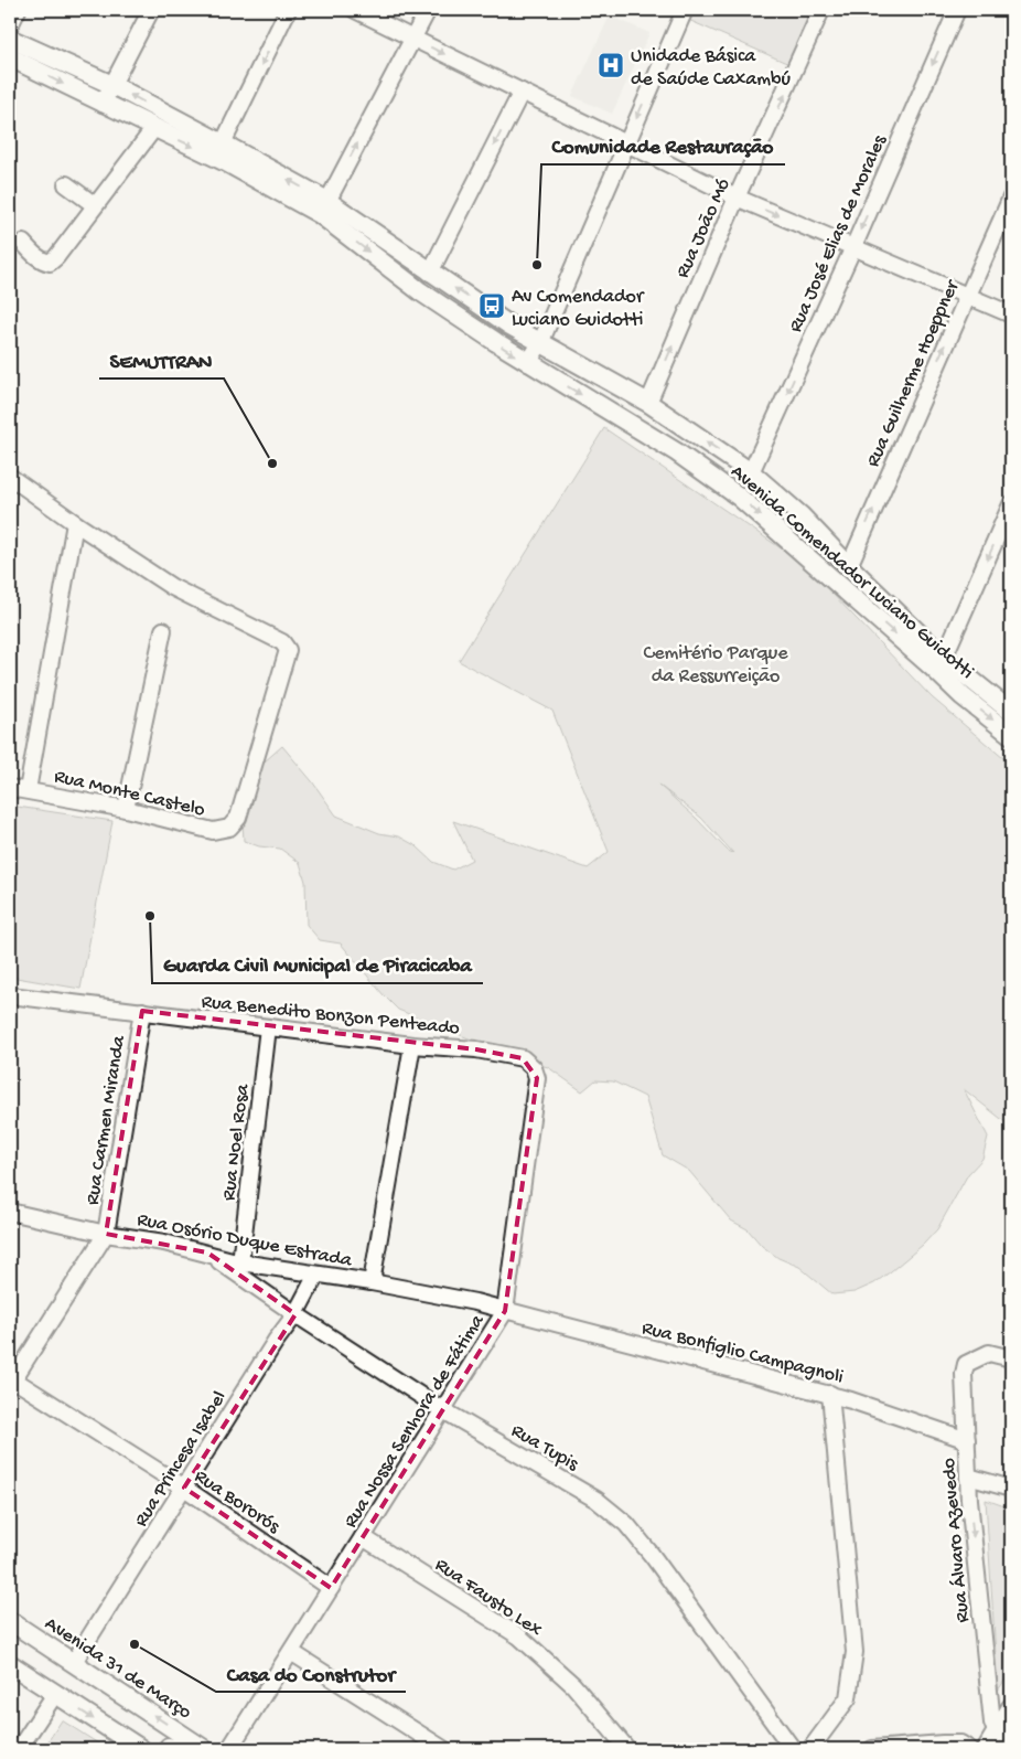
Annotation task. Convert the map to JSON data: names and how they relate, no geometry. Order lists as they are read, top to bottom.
{
  "streets": {
    "main road": ["Avenida Comendador Luciano Guidotti", "Avenida 31 de Março"],
    "street": [
      "Rua João Mó",
      "Rua José Elias de Morales",
      "Rua Guilherme Hoeppner",
      "Rua Monte Castelo",
      "Rua Benedito Bonzon Penteado",
      "Rua Carmen Miranda",
      "Rua Noel Rosa",
      "Rua Osório Duque Estrada",
      "Rua Bonfiglio Campagnoli",
      "Rua Nossa Senhora de Fátima",
      "Rua Tupis",
      "Rua Princesa Isabel",
      "Rua Bororós",
      "Rua Álvaro Azevedo",
      "Rua Fausto Lex"
    ]
  },
  "crossings": [
    ["Rua João Mó", "Avenida Comendador Luciano Guidotti"],
    ["Rua José Elias de Morales", "Avenida Comendador Luciano Guidotti"],
    ["Rua Guilherme Hoeppner", "Avenida Comendador Luciano Guidotti"],
    ["Rua Benedito Bonzon Penteado", "Rua Carmen Miranda"],
    ["Rua Benedito Bonzon Penteado", "Rua Noel Rosa"],
    ["Rua Benedito Bonzon Penteado", "Rua Nossa Senhora de Fátima"],
    ["Rua Carmen Miranda", "Rua Osório Duque Estrada"],
    ["Rua Noel Rosa", "Rua Osório Duque Estrada"],
    ["Rua Osório Duque Estrada", "Rua Bonfiglio Campagnoli"],
    ["Rua Osório Duque Estrada", "Rua Nossa Senhora de Fátima"],
    ["Rua Osório Duque Estrada", "Rua Tupis"],
    ["Rua Osório Duque Estrada", "Rua Princesa Isabel"],
    ["Rua Bonfiglio Campagnoli", "Rua Nossa Senhora de Fátima"],
    ["Rua Bonfiglio Campagnoli", "Rua Álvaro Azevedo"],
    ["Rua Nossa Senhora de Fátima", "Rua Tupis"],
    ["Rua Nossa Senhora de Fátima", "Rua Bororós"],
    ["Rua Nossa Senhora de Fátima", "Rua Fausto Lex"],
    ["Rua Tupis", "Rua Princesa Isabel"],
    ["Rua Princesa Isabel", "Rua Bororós"],
    ["Rua Princesa Isabel", "Avenida 31 de Março"]
  ],
  "one_way": ["Rua José Elias de Morales"],
  "parks": ["Cemitério Parque da Ressurreição"],
  "places": {
    "hospital": ["Unidade Básica de Saúde Caxambú"],
    "other": [
      "Comunidade Restauração",
      "SEMUTTRAN",
      "Guarda Civil Municipal de Piracicaba",
      "Casa do Construtor"
    ],
    "bus stop": ["Av Comendador Luciano Guidotti"]
  }
}
